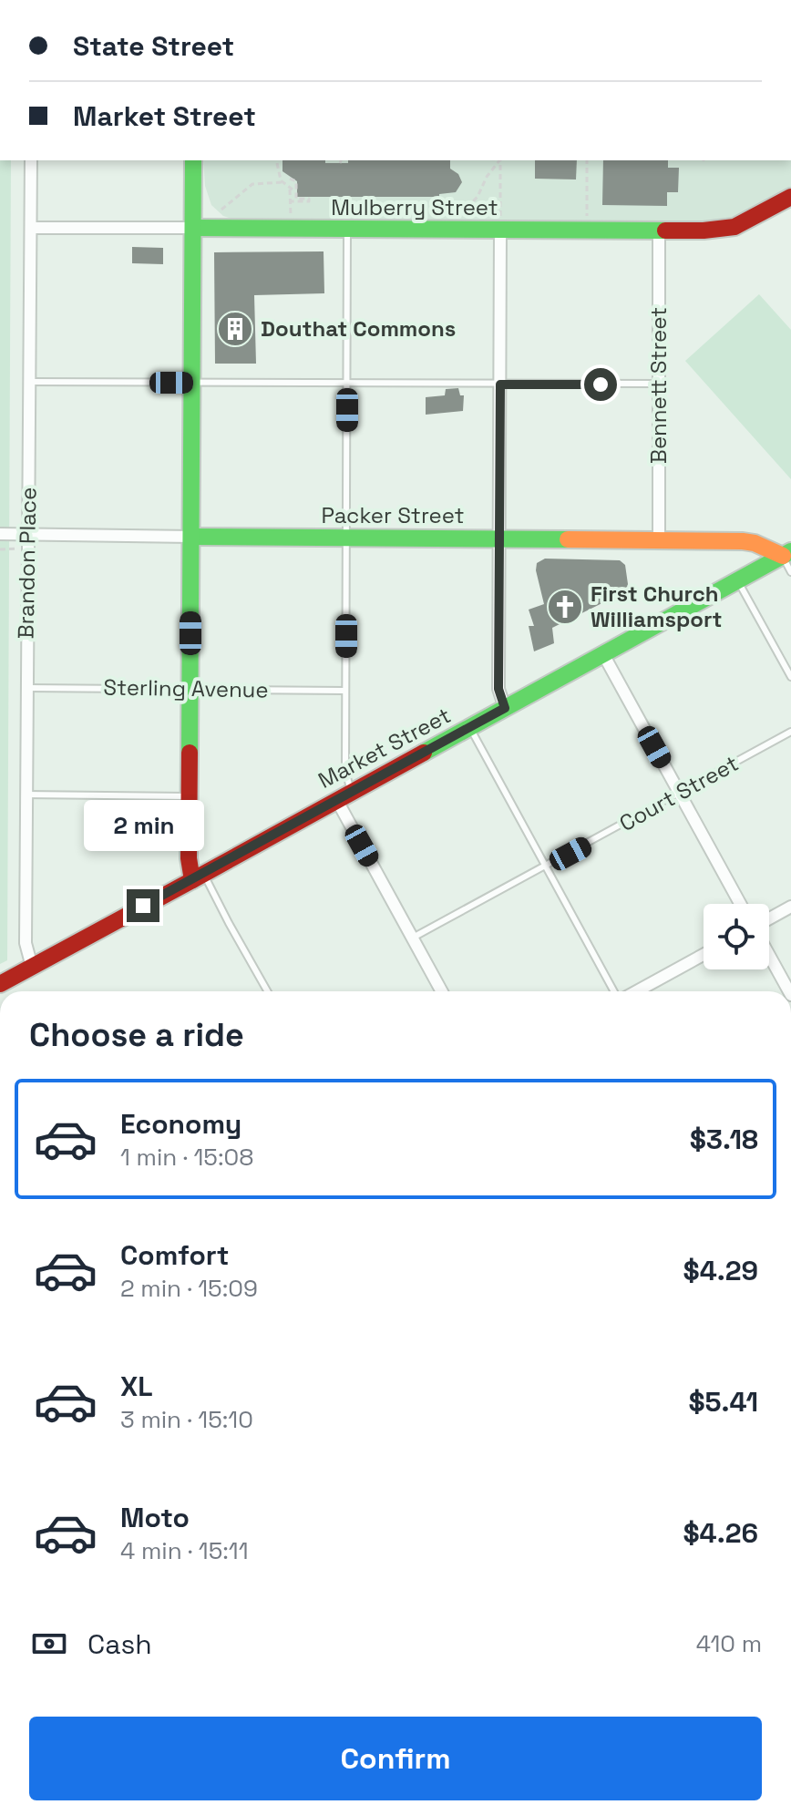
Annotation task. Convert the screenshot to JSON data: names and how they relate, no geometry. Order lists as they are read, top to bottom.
{
  "streets": {
    "main road": ["Mulberry Street", "Packer Street", "Market Street"],
    "street": ["Bennett Street", "Brandon Place"],
    "lane": ["Sterling Avenue", "Court Street"]
  },
  "crossings": [
    ["Mulberry Street", "Bennett Street"],
    ["Mulberry Street", "Brandon Place"],
    ["Bennett Street", "Packer Street"],
    ["Packer Street", "Brandon Place"],
    ["Packer Street", "Market Street"],
    ["Brandon Place", "Sterling Avenue"],
    ["Brandon Place", "Market Street"]
  ],
  "places": {
    "building": ["Douthat Commons"],
    "church": ["First Church Williamsport"]
  },
  "page": {
    "banner": ["State Street", "Market Street"],
    "bubble": "2 min",
    "heading": "Choose a ride",
    "list": [
      {
        "name": "Economy",
        "note": "1 min · 15:08",
        "value": "$3.18"
      },
      {
        "name": "Comfort",
        "note": "2 min · 15:09",
        "value": "$4.29"
      },
      {
        "name": "XL",
        "note": "3 min · 15:10",
        "value": "$5.41"
      },
      {
        "name": "Moto",
        "note": "4 min · 15:11",
        "value": "$4.26"
      }
    ],
    "pay": ["Cash", "410 m"],
    "buttons": "Confirm"
  }
}
